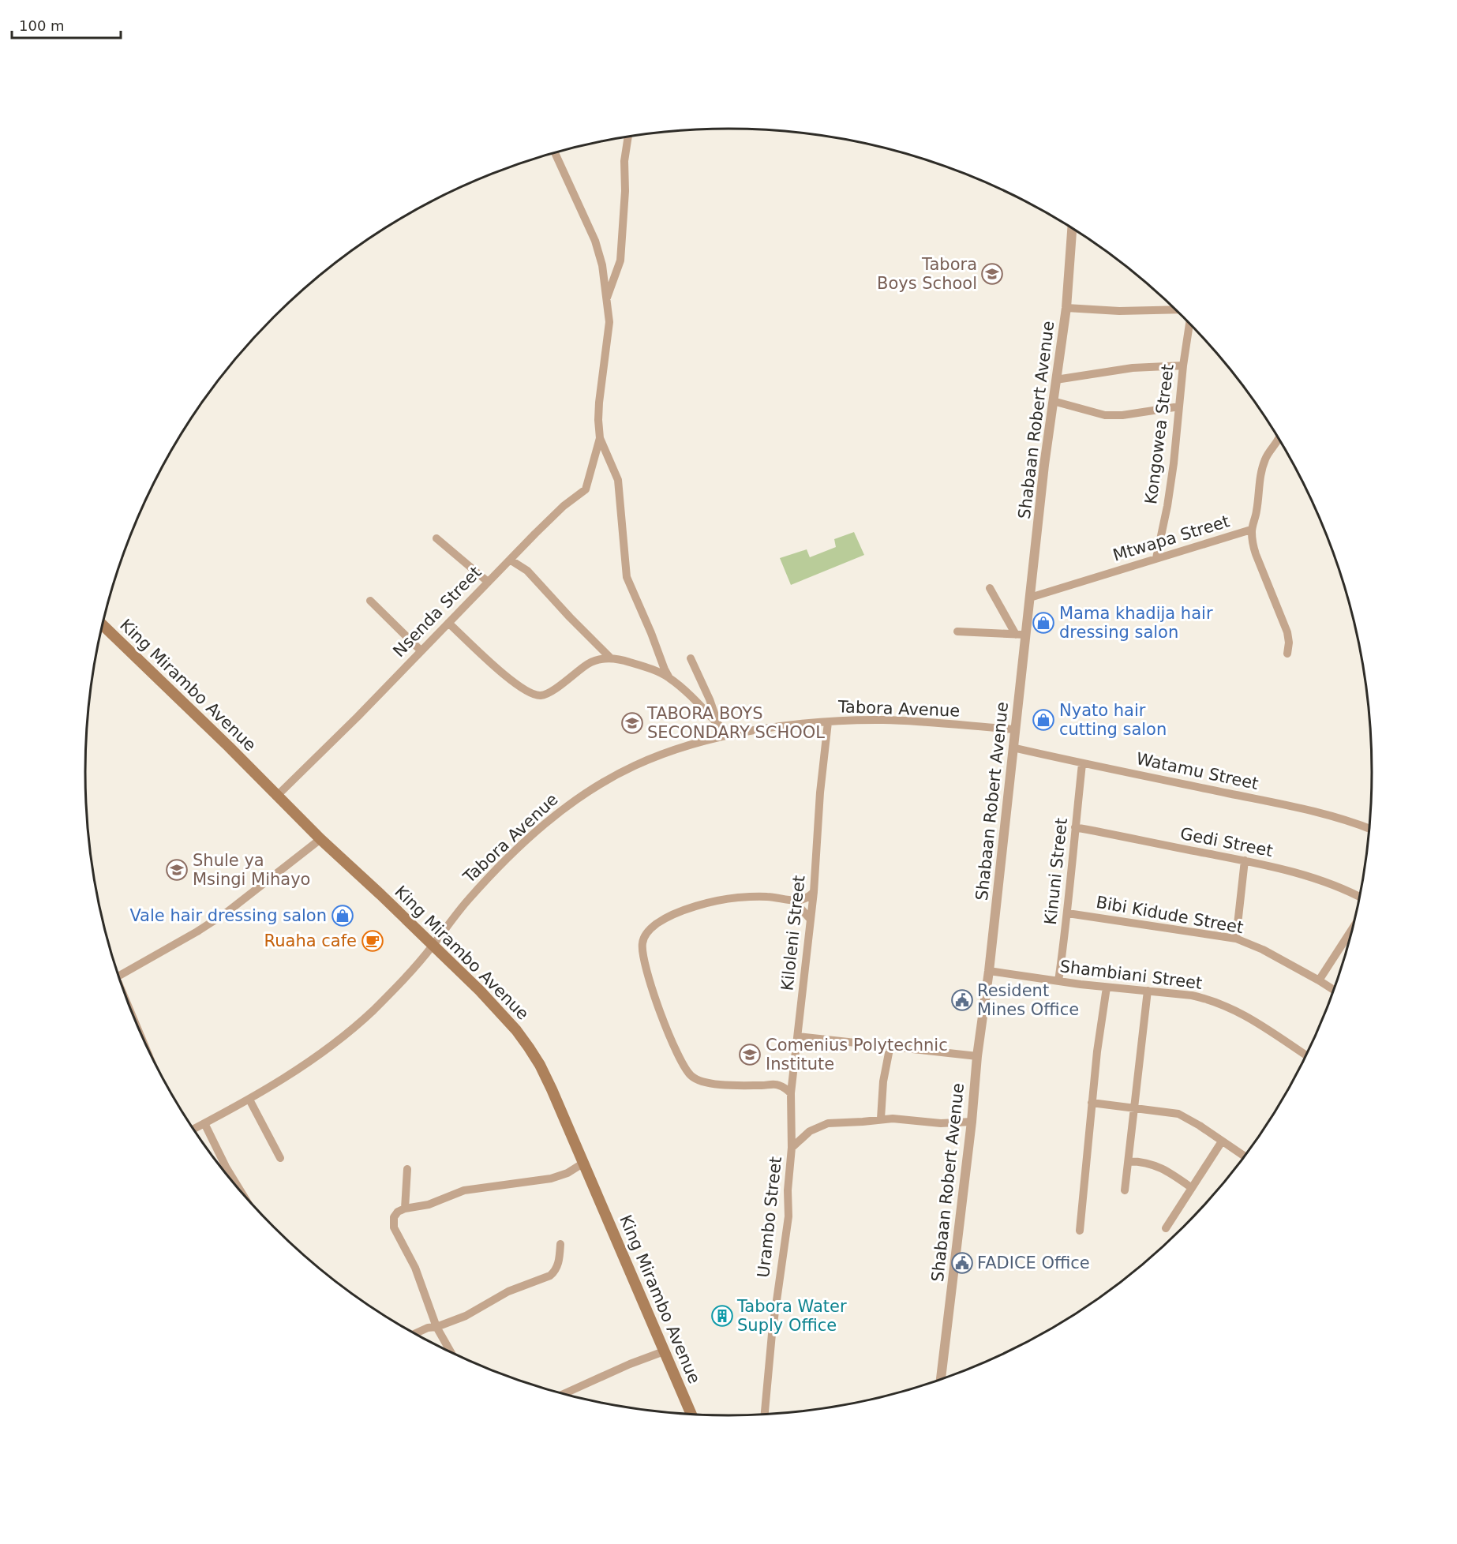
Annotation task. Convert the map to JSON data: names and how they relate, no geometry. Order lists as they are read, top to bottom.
{
  "streets": {
    "main road": ["King Mirambo Avenue"],
    "street": [
      "Shabaan Robert Avenue",
      "Kongowea Street",
      "Mtwapa Street",
      "Nsenda Street",
      "Tabora Avenue",
      "Watamu Street",
      "Gedi Street",
      "Kinuni Street",
      "Bibi Kidude Street",
      "Kiloleni Street",
      "Shambiani Street",
      "Urambo Street"
    ]
  },
  "crossings": [
    ["Shabaan Robert Avenue", "Mtwapa Street"],
    ["Shabaan Robert Avenue", "Tabora Avenue"],
    ["Shabaan Robert Avenue", "Watamu Street"],
    ["Shabaan Robert Avenue", "Shambiani Street"],
    ["Shabaan Robert Avenue", "Urambo Street"],
    ["Kongowea Street", "Mtwapa Street"],
    ["Nsenda Street", "King Mirambo Avenue"],
    ["King Mirambo Avenue", "Tabora Avenue"],
    ["Tabora Avenue", "Kiloleni Street"],
    ["Watamu Street", "Kinuni Street"],
    ["Gedi Street", "Kinuni Street"],
    ["Kinuni Street", "Bibi Kidude Street"],
    ["Kinuni Street", "Shambiani Street"],
    ["Kiloleni Street", "Urambo Street"]
  ],
  "places": {
    "school or university": [
      "Tabora Boys School",
      "TABORA BOYS SECONDARY SCHOOL",
      "Shule ya Msingi Mihayo",
      "Comenius Polytechnic Institute"
    ],
    "shop": ["Mama khadija hair dressing salon", "Nyato hair cutting salon", "Vale hair dressing salon"],
    "cafe": ["Ruaha cafe"],
    "public building": ["Resident Mines Office", "FADICE Office"],
    "building": ["Tabora Water Suply Office"]
  },
  "scale_bar": "100 m"
}
